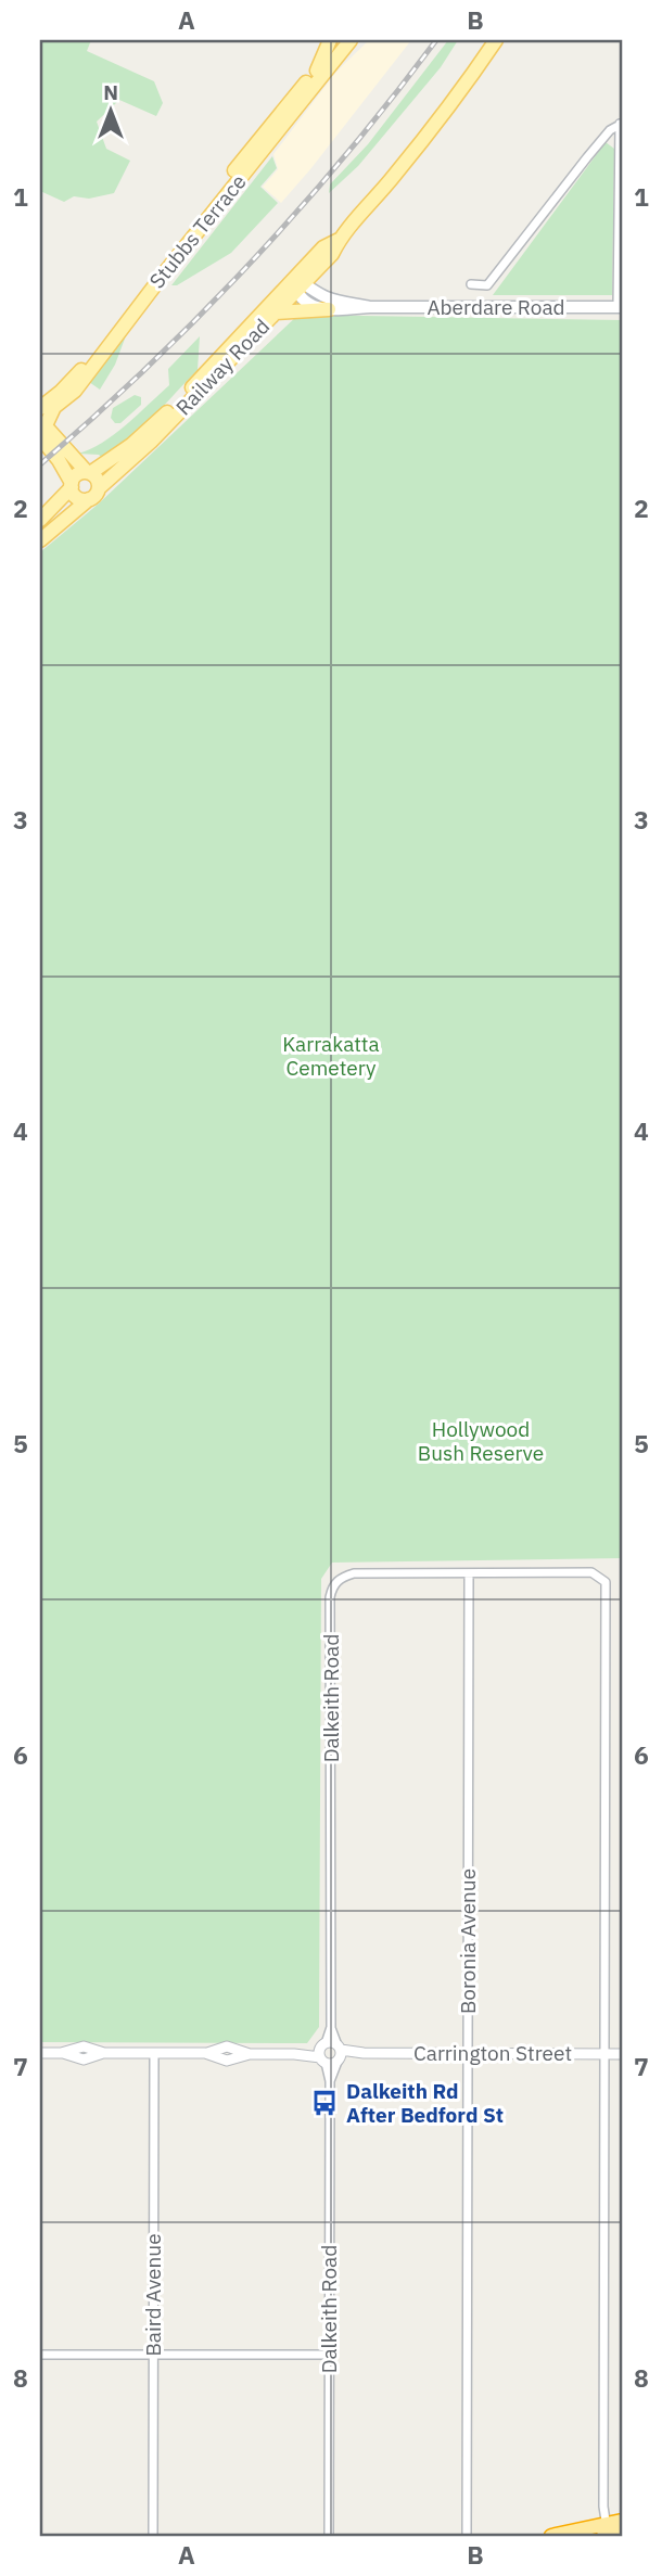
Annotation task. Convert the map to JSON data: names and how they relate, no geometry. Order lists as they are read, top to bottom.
{
  "streets": {
    "main road": ["Stubbs Terrace", "Aberdare Road", "Railway Road"],
    "street": [
      "Dalkeith Road",
      "Boronia Avenue",
      "Carrington Street",
      "Baird Avenue"
    ]
  },
  "crossings": [
    ["Aberdare Road", "Railway Road"],
    ["Dalkeith Road", "Boronia Avenue"],
    ["Dalkeith Road", "Carrington Street"],
    ["Boronia Avenue", "Carrington Street"]
  ],
  "parks": ["Karrakatta Cemetery", "Hollywood Bush Reserve"],
  "places": {
    "bus stop": ["Dalkeith Rd After Bedford St"]
  },
  "north": "top",
  "grid": {
    "columns": ["A", "B"],
    "rows": [
      "1",
      "2",
      "3",
      "4",
      "5",
      "6",
      "7",
      "8"
    ]
  }
}
